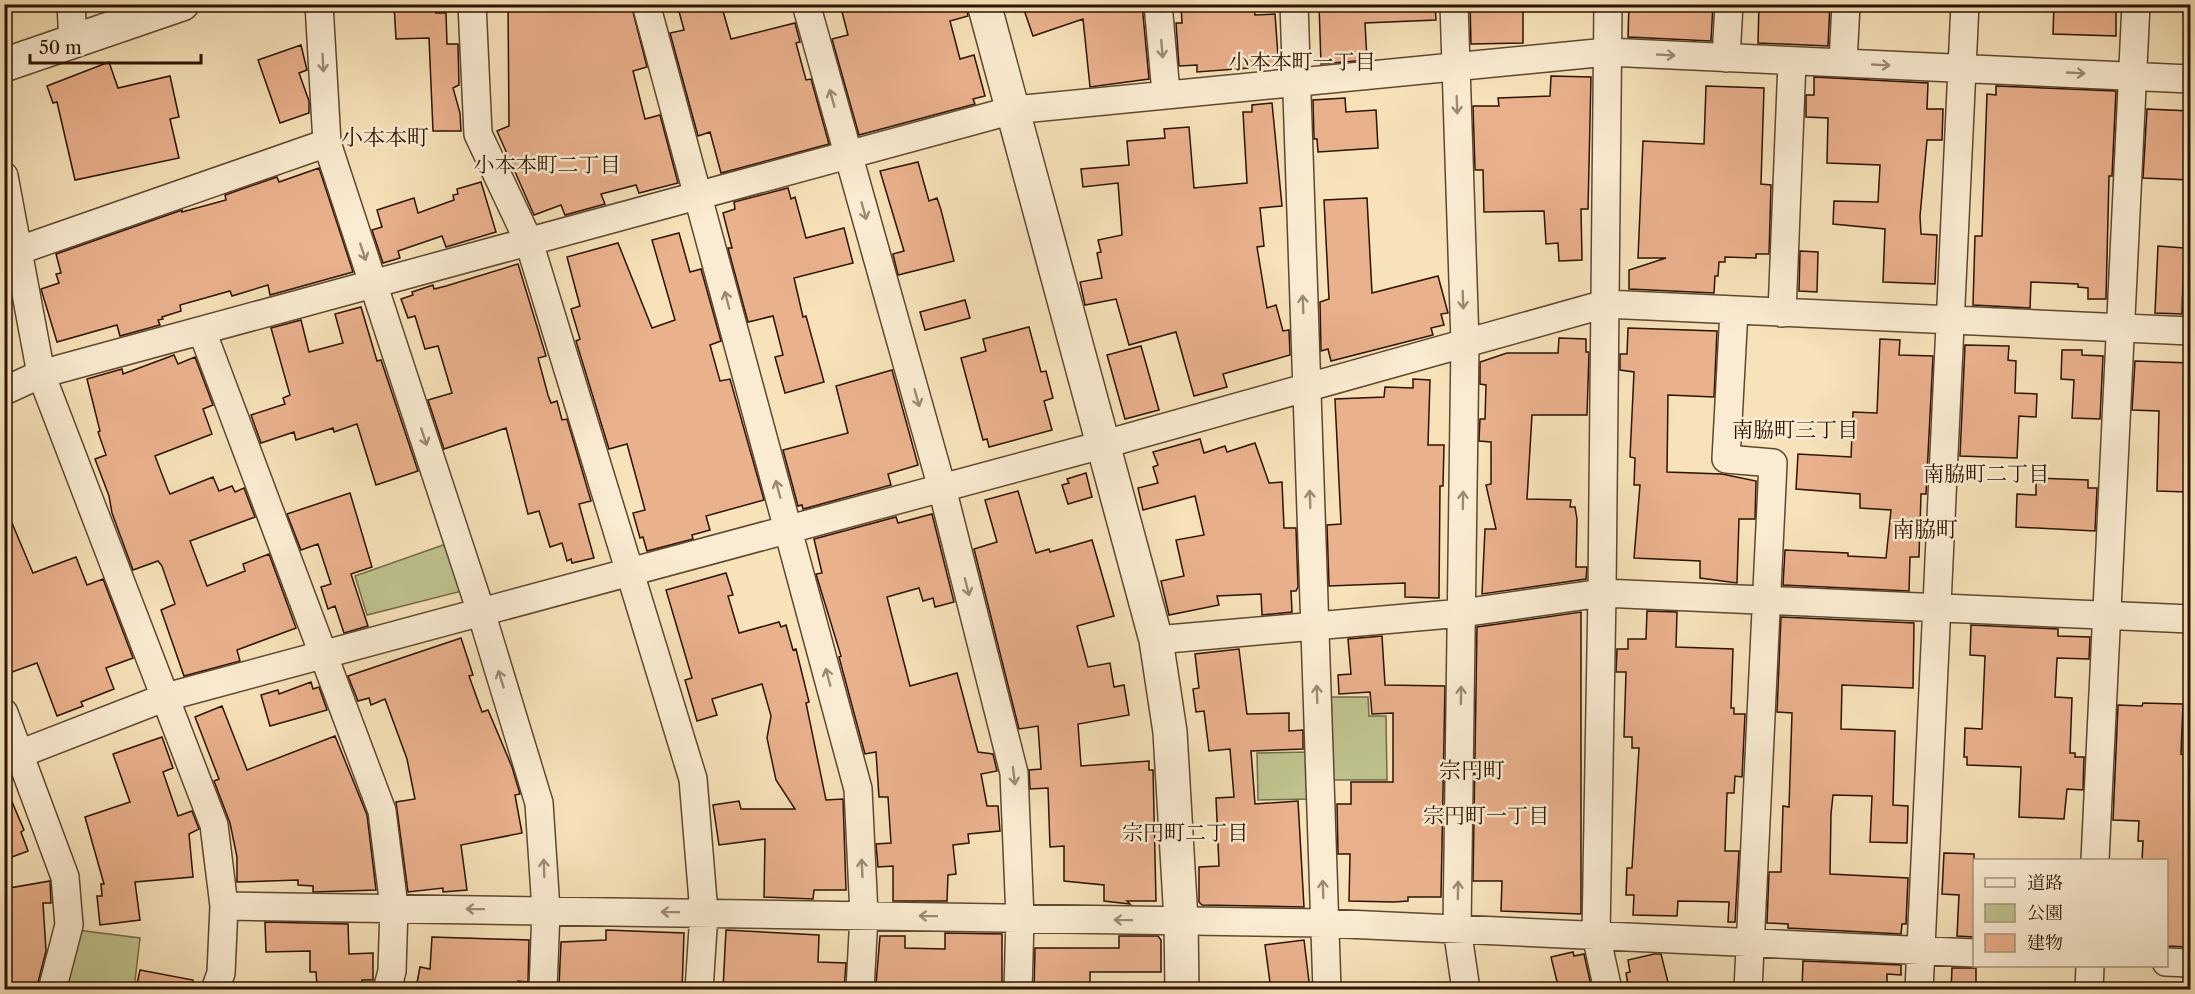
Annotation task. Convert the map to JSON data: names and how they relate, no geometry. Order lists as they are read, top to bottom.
{
  "districts": [
    "小本本町一丁目",
    "小本本町",
    "小本本町二丁目",
    "南脇町三丁目",
    "南脇町二丁目",
    "南脇町",
    "宗円町",
    "宗円町一丁目",
    "宗円町二丁目"
  ],
  "legend": ["道路", "公園", "建物"],
  "scale_bar": "50 m"
}
